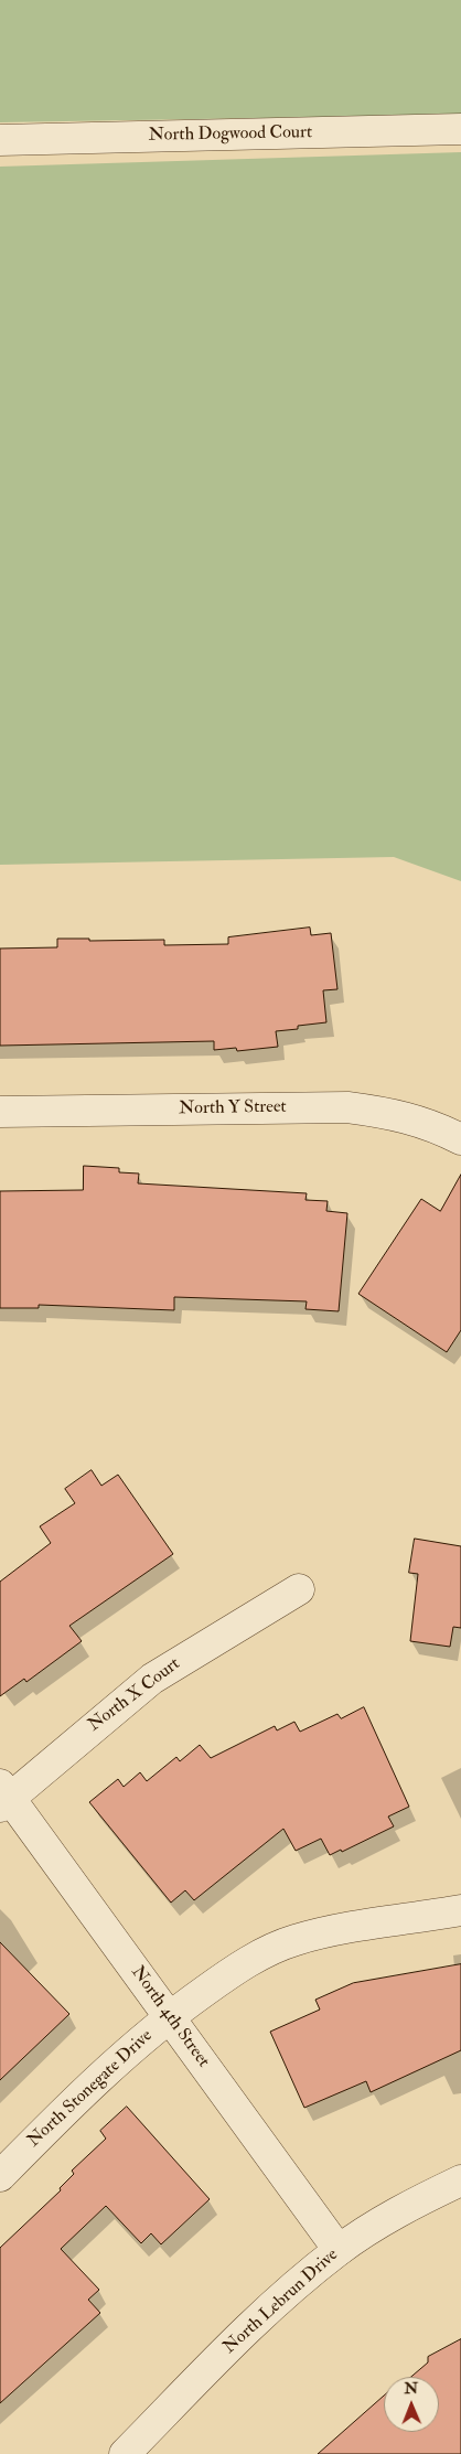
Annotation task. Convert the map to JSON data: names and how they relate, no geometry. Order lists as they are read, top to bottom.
{
  "streets": {
    "street": [
      "North Dogwood Court",
      "North Y Street",
      "North X Court",
      "North 4th Street",
      "North Stonegate Drive",
      "North Lebrun Drive"
    ]
  },
  "crossings": [
    ["North X Court", "North 4th Street"],
    ["North 4th Street", "North Stonegate Drive"],
    ["North 4th Street", "North Lebrun Drive"]
  ],
  "north": "top"
}
